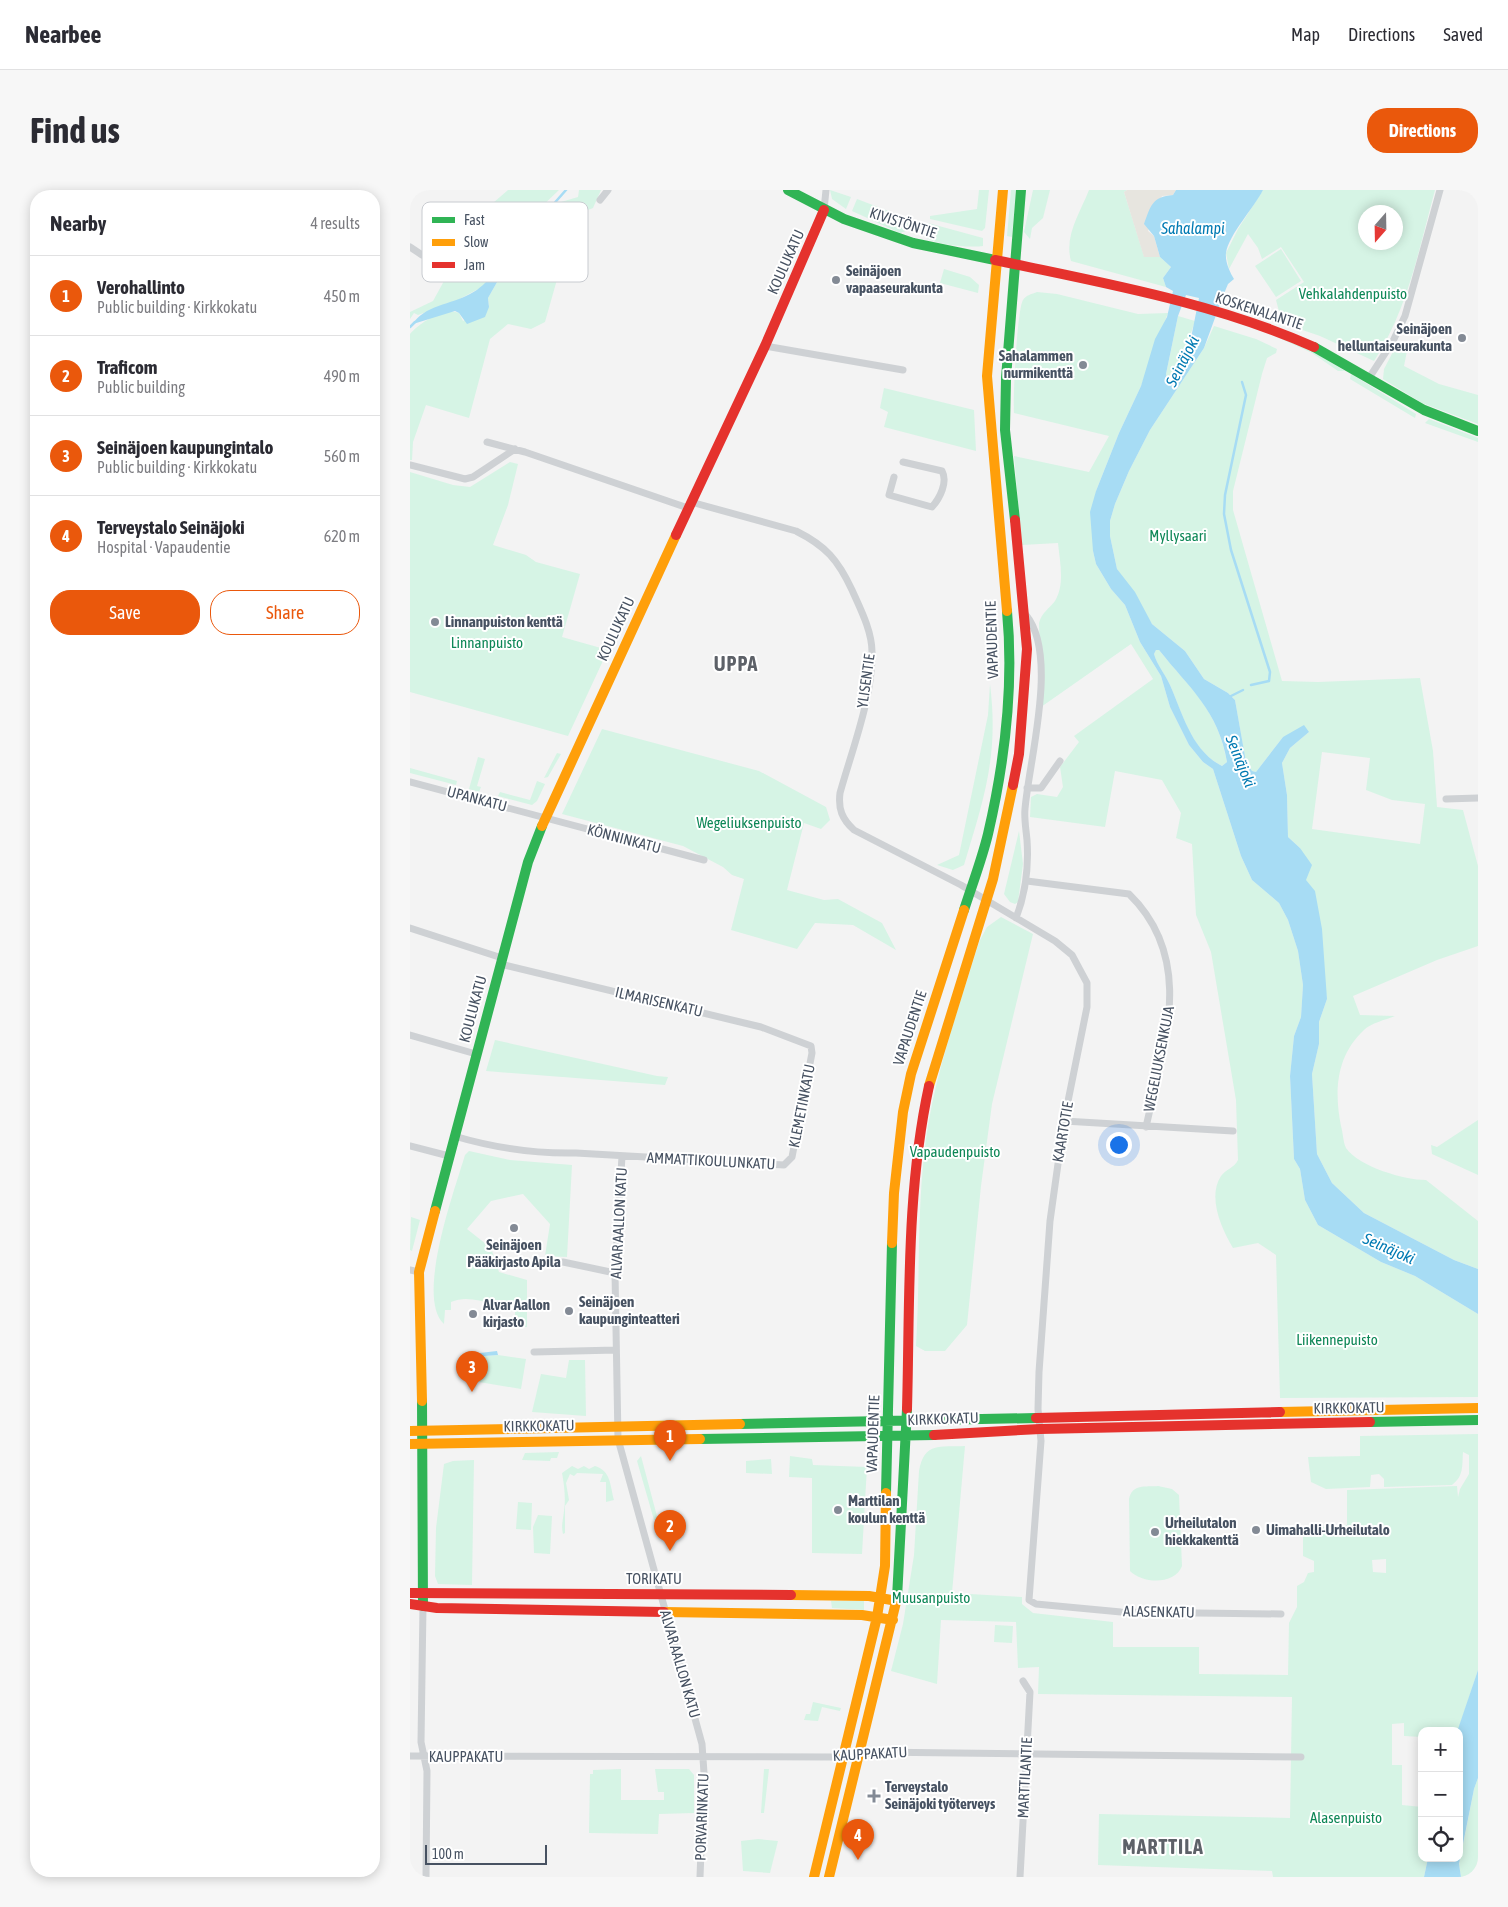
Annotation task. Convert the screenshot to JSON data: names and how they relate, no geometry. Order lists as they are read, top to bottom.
{
  "streets": {
    "main road": [
      "KIVISTÖNTIE",
      "KOULUKATU",
      "KOSKENALANTIE",
      "VAPAUDENTIE",
      "KIRKKOKATU",
      "TORIKATU"
    ],
    "street": [
      "YLISENTIE",
      "UPANKATU",
      "KÖNNINKATU",
      "ILMARISENKATU",
      "WEGELIUKSENKUJA",
      "KLEMETINKATU",
      "KAARTOTIE",
      "AMMATTIKOULUNKATU",
      "ALVAR AALLON KATU",
      "ALASENKATU",
      "KAUPPAKATU",
      "MARTTILANTIE",
      "PORVARINKATU"
    ]
  },
  "crossings": [
    ["KIVISTÖNTIE", "KOULUKATU"],
    ["KIVISTÖNTIE", "KOSKENALANTIE"],
    ["KIVISTÖNTIE", "VAPAUDENTIE"],
    ["KOULUKATU", "YLISENTIE"],
    ["KOULUKATU", "UPANKATU"],
    ["KOULUKATU", "KÖNNINKATU"],
    ["KOULUKATU", "ILMARISENKATU"],
    ["KOULUKATU", "AMMATTIKOULUNKATU"],
    ["KOULUKATU", "KIRKKOKATU"],
    ["KOULUKATU", "TORIKATU"],
    ["KOULUKATU", "KAUPPAKATU"],
    ["VAPAUDENTIE", "YLISENTIE"],
    ["VAPAUDENTIE", "KIRKKOKATU"],
    ["VAPAUDENTIE", "TORIKATU"],
    ["VAPAUDENTIE", "KAUPPAKATU"],
    ["YLISENTIE", "KAARTOTIE"],
    ["UPANKATU", "KÖNNINKATU"],
    ["ILMARISENKATU", "KLEMETINKATU"],
    ["KLEMETINKATU", "AMMATTIKOULUNKATU"],
    ["KAARTOTIE", "KIRKKOKATU"],
    ["AMMATTIKOULUNKATU", "ALVAR AALLON KATU"],
    ["ALVAR AALLON KATU", "KIRKKOKATU"],
    ["ALVAR AALLON KATU", "TORIKATU"],
    ["ALVAR AALLON KATU", "KAUPPAKATU"],
    ["ALVAR AALLON KATU", "PORVARINKATU"],
    ["KIRKKOKATU", "ALASENKATU"],
    ["KAUPPAKATU", "MARTTILANTIE"],
    ["KAUPPAKATU", "PORVARINKATU"]
  ],
  "districts": ["UPPA", "MARTTILA"],
  "water": ["Sahalampi", "Seinäjoki"],
  "parks": [
    "Vehkalahdenpuisto",
    "Myllysaari",
    "Linnanpuisto",
    "Wegeliuksenpuisto",
    "Vapaudenpuisto",
    "Liikennepuisto",
    "Muusanpuisto",
    "Alasenpuisto"
  ],
  "places": {
    "other": [
      "Seinäjoen vapaaseurakunta",
      "Seinäjoen helluntaiseurakunta",
      "Sahalammen nurmikenttä",
      "Linnanpuiston kenttä",
      "Seinäjoen Pääkirjasto Apila",
      "Seinäjoen kaupunginteatteri",
      "Alvar Aallon kirjasto",
      "Marttilan koulun kenttä",
      "Uimahalli-Urheilutalo",
      "Urheilutalon hiekkakenttä"
    ],
    "health": ["Terveystalo Seinäjoki työterveys"]
  },
  "legend": ["Fast", "Slow", "Jam"],
  "scale_bar": "100 m",
  "north": "bottom",
  "page": {
    "header": "Nearbee",
    "nav": ["Map", "Directions", "Saved"],
    "buttons": [
      "Directions",
      ["Save", "Share"]
    ],
    "title": "Find us",
    "heading": ["Nearby", "4 results"],
    "list": [
      {
        "mark": "1",
        "name": "Verohallinto",
        "note": "Public building · Kirkkokatu",
        "value": "450 m"
      },
      {
        "mark": "2",
        "name": "Traficom",
        "note": "Public building",
        "value": "490 m"
      },
      {
        "mark": "3",
        "name": "Seinäjoen kaupungintalo",
        "note": "Public building · Kirkkokatu",
        "value": "560 m"
      },
      {
        "mark": "4",
        "name": "Terveystalo Seinäjoki",
        "note": "Hospital · Vapaudentie",
        "value": "620 m"
      }
    ],
    "pins": [
      "3",
      "1",
      "2",
      "4"
    ],
    "map_buttons": ["+", "−"],
    "scale": "100 m"
  }
}
